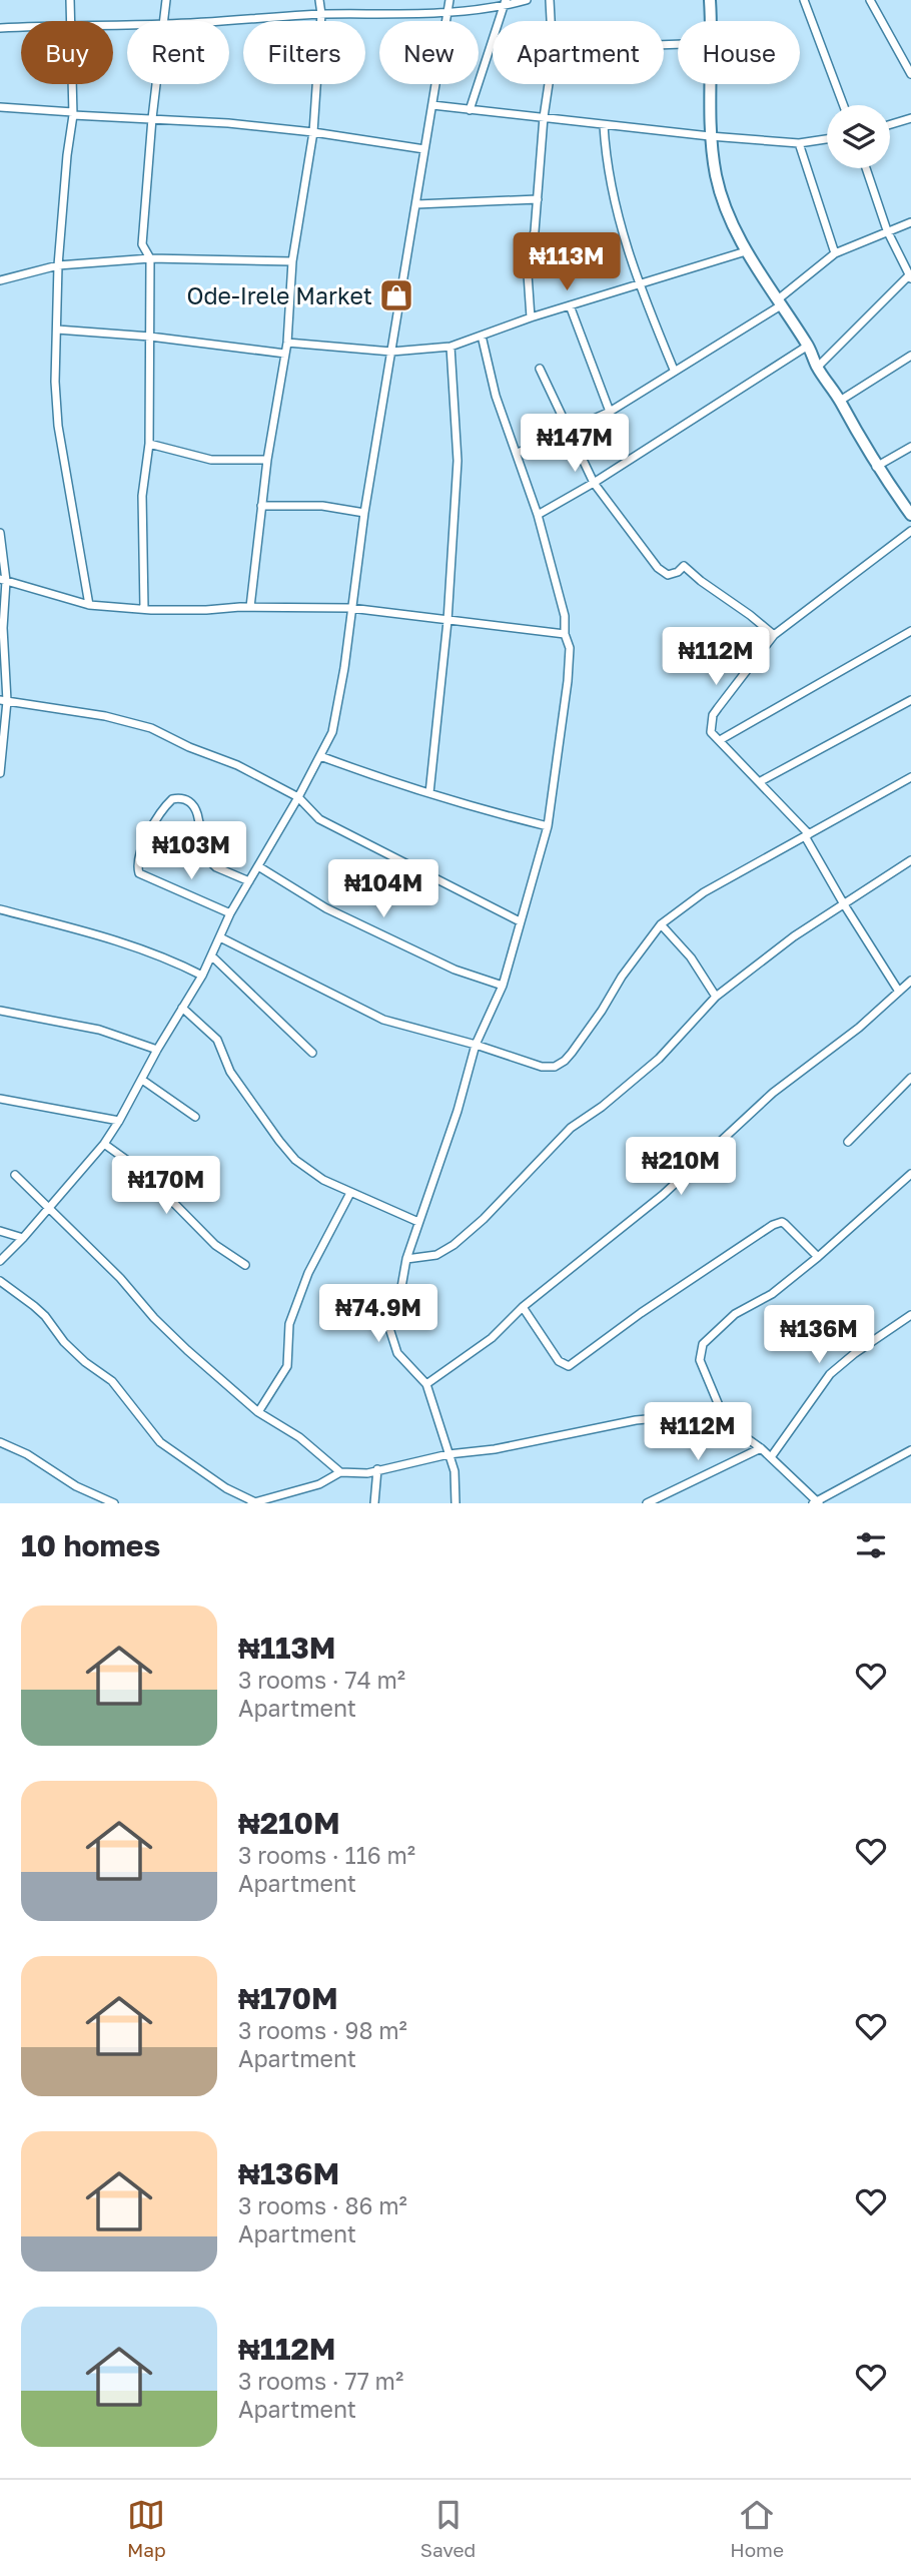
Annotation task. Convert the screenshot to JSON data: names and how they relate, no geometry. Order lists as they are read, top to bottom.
{
  "places": {
    "shop": ["Ode-Irele Market"]
  },
  "page": {
    "chip": [
      "Buy",
      "Rent",
      "Filters",
      "New",
      "Apartment",
      "House"
    ],
    "price": [
      "₦113M",
      "₦147M",
      "₦112M",
      "₦103M",
      "₦104M",
      "₦210M",
      "₦170M",
      "₦74.9M",
      "₦136M",
      "₦112M"
    ],
    "heading": "10 homes",
    "list": [
      {
        "name": "₦113M",
        "note": "3 rooms · 74 m² · Apartment"
      },
      {
        "name": "₦210M",
        "note": "3 rooms · 116 m² · Apartment"
      },
      {
        "name": "₦170M",
        "note": "3 rooms · 98 m² · Apartment"
      },
      {
        "name": "₦136M",
        "note": "3 rooms · 86 m² · Apartment"
      },
      {
        "name": "₦112M",
        "note": "3 rooms · 77 m² · Apartment"
      }
    ],
    "tabs": ["Map", "Saved", "Home"]
  }
}
